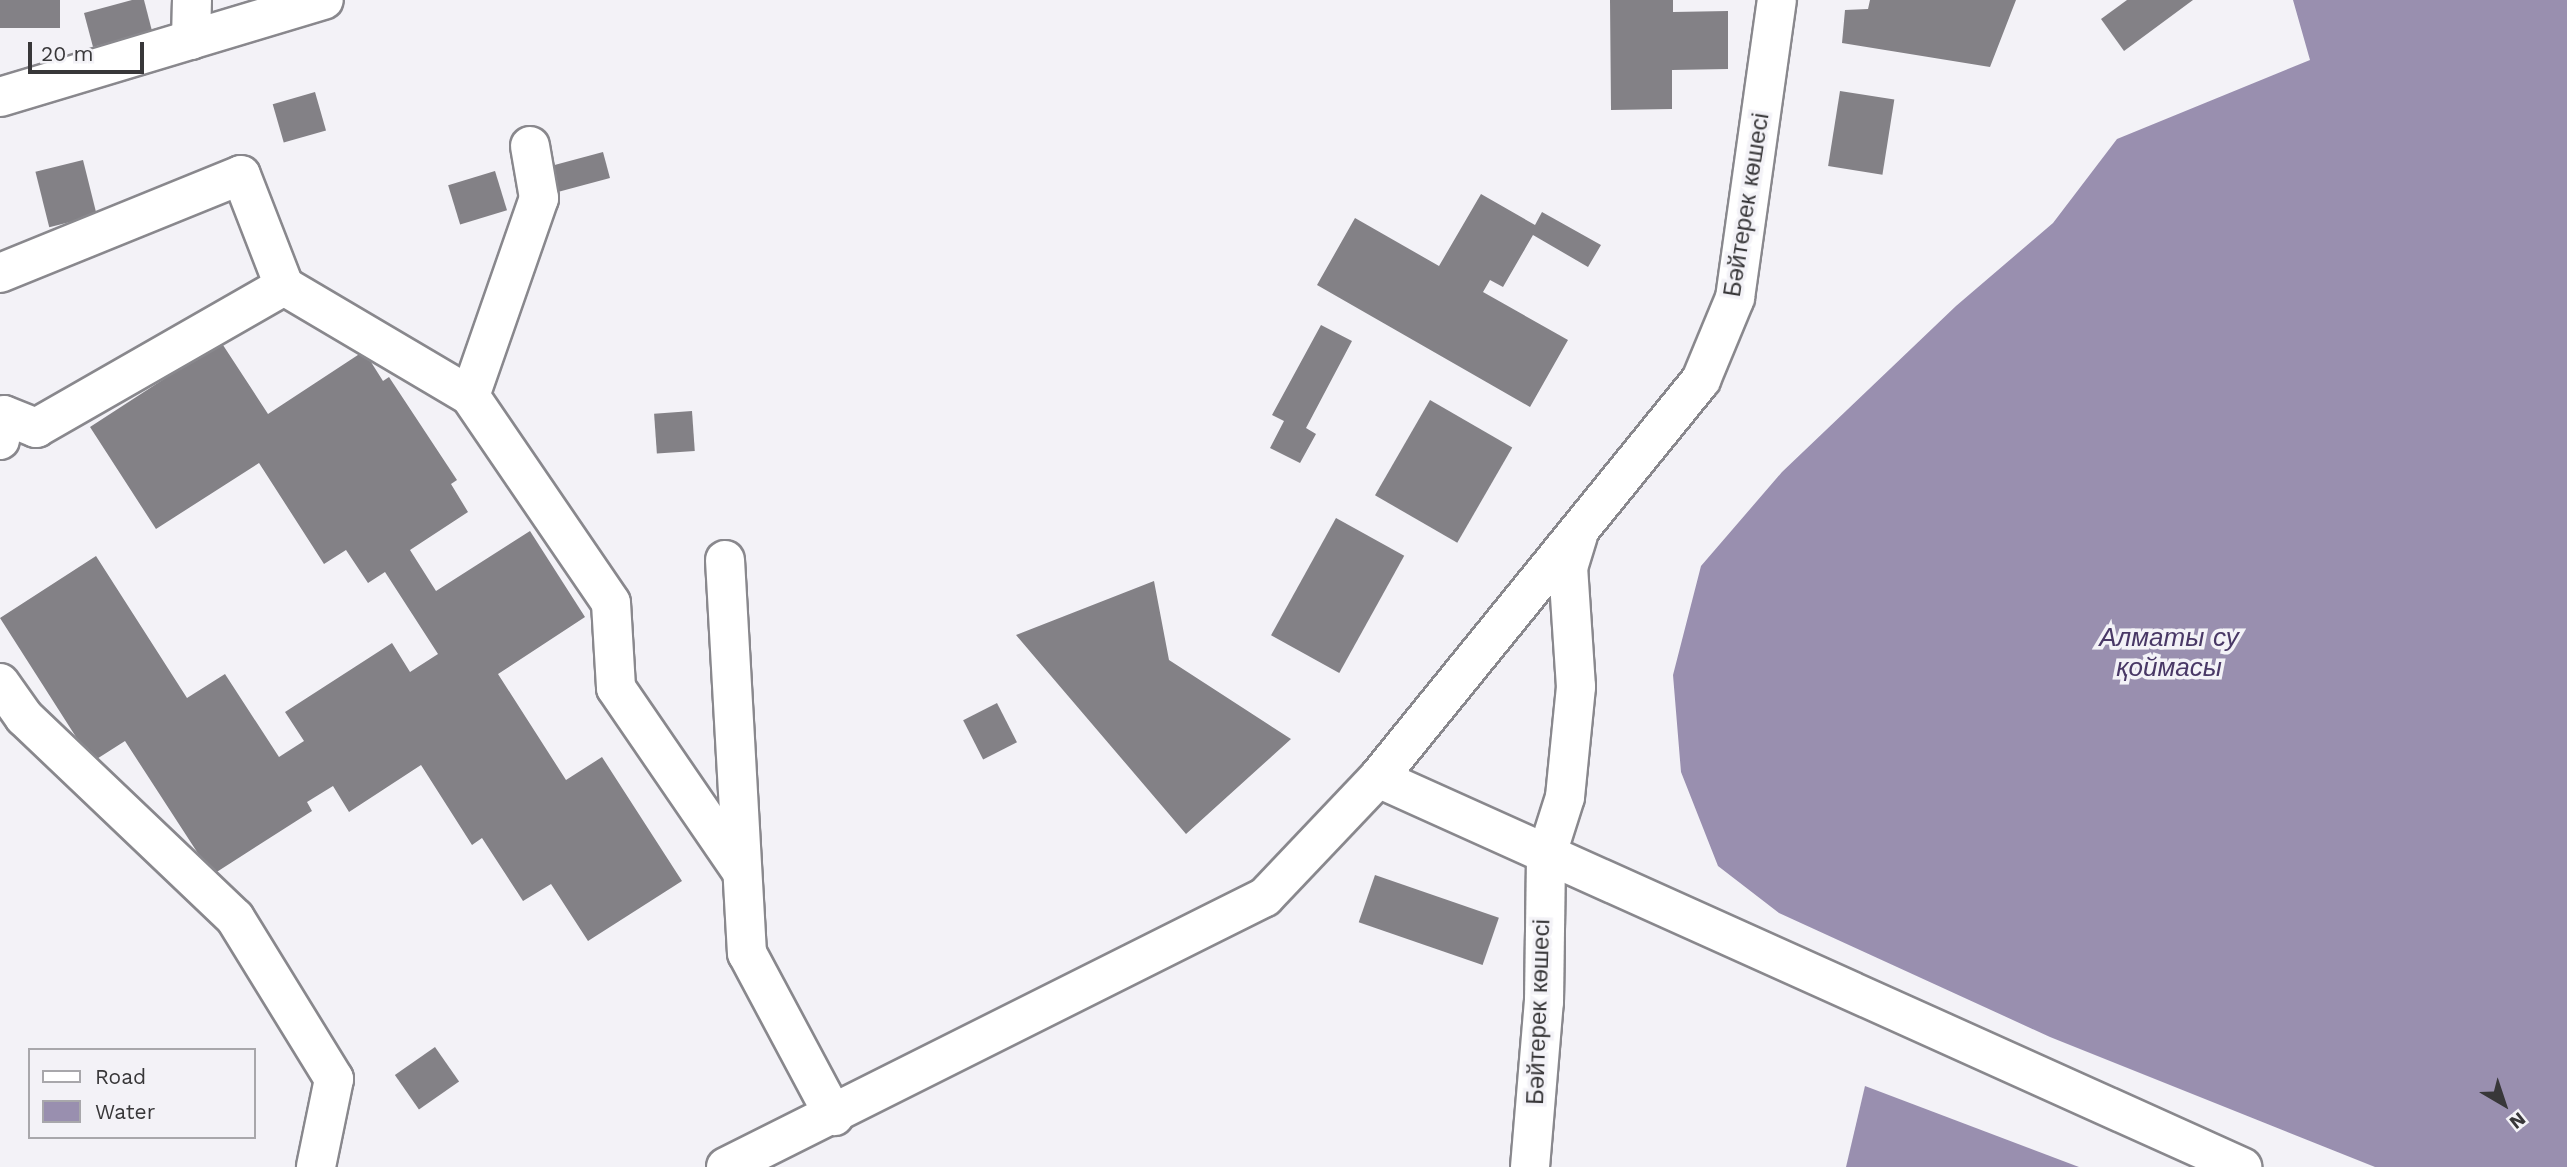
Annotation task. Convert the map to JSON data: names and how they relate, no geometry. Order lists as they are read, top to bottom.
{
  "streets": {
    "street": ["Бәйтерек көшесі"]
  },
  "water": ["Алматы су қоймасы"],
  "legend": ["Road", "Water"],
  "scale_bar": "20 m",
  "north": "bottom right"
}
